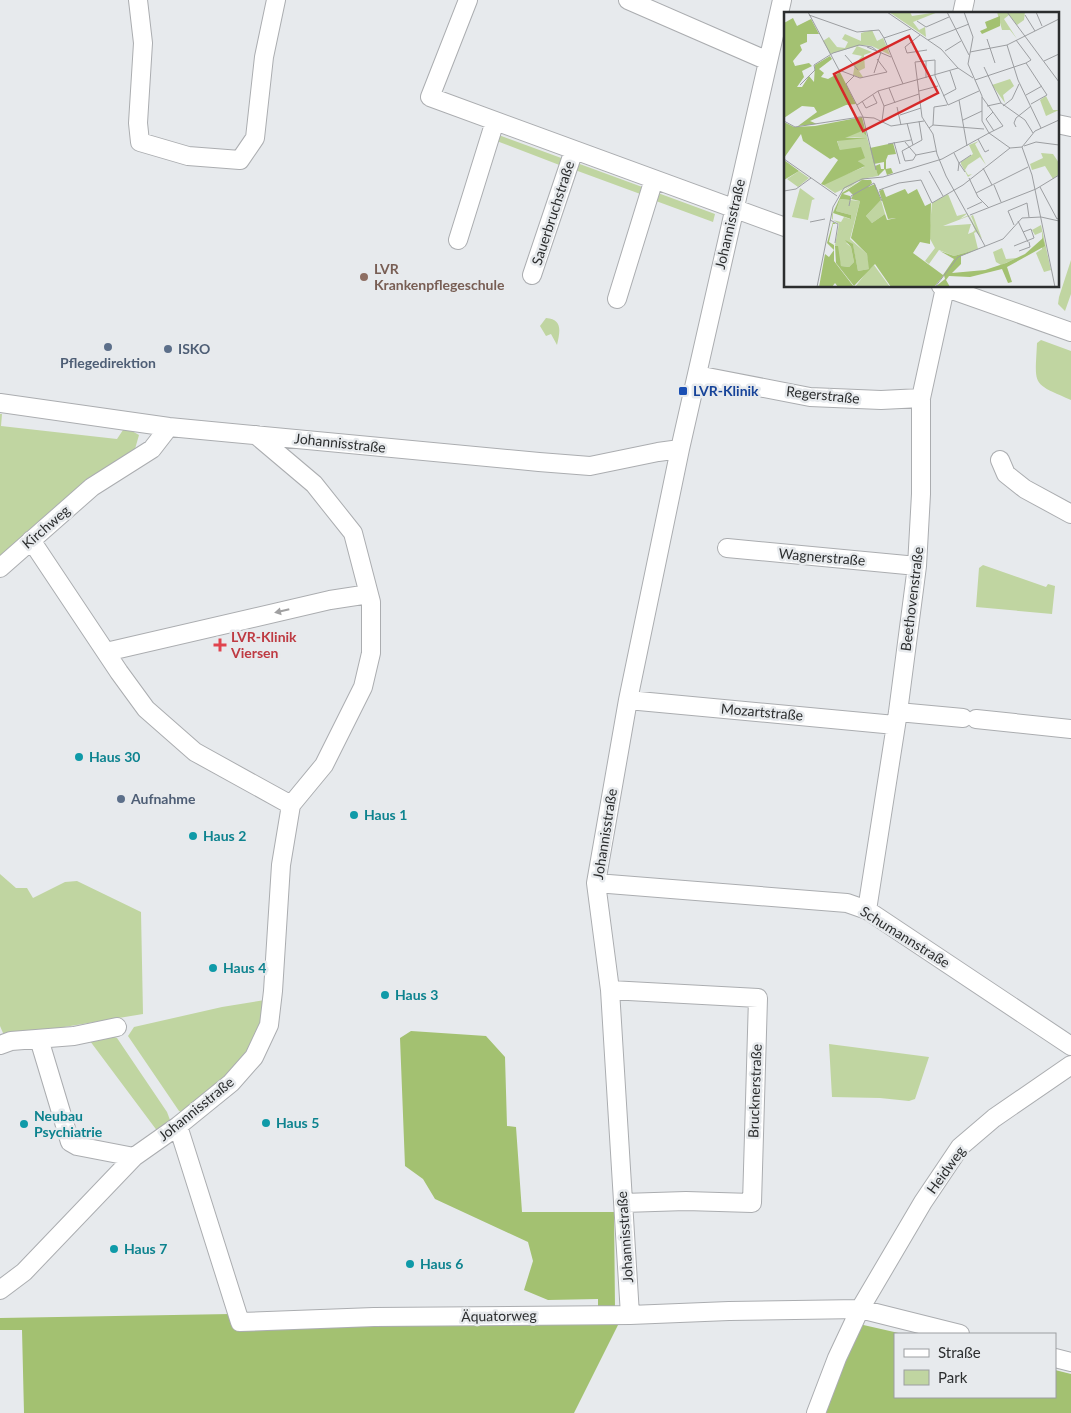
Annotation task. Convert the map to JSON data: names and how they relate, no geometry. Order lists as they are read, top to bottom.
{
  "streets": {
    "street": [
      "Sauerbruchstraße",
      "Johannisstraße",
      "Regerstraße",
      "Kirchweg",
      "Wagnerstraße",
      "Beethovenstraße",
      "Mozartstraße",
      "Schumannstraße",
      "Brucknerstraße",
      "Heidweg",
      "Äquatorweg"
    ]
  },
  "crossings": [
    ["Sauerbruchstraße", "Johannisstraße"],
    ["Johannisstraße", "Regerstraße"],
    ["Johannisstraße", "Kirchweg"],
    ["Johannisstraße", "Mozartstraße"],
    ["Johannisstraße", "Schumannstraße"],
    ["Johannisstraße", "Brucknerstraße"],
    ["Johannisstraße", "Äquatorweg"],
    ["Regerstraße", "Beethovenstraße"],
    ["Wagnerstraße", "Beethovenstraße"],
    ["Beethovenstraße", "Mozartstraße"],
    ["Beethovenstraße", "Schumannstraße"],
    ["Heidweg", "Äquatorweg"]
  ],
  "places": {
    "other": [
      "LVR Krankenpflegeschule",
      "Pflegedirektion",
      "ISKO",
      "Haus 30",
      "Aufnahme",
      "Haus 1",
      "Haus 2",
      "Haus 4",
      "Haus 3",
      "Haus 5",
      "Neubau Psychiatrie",
      "Haus 7",
      "Haus 6"
    ],
    "transit": ["LVR-Klinik"],
    "health": ["LVR-Klinik Viersen"]
  },
  "legend": ["Straße", "Park"]
}
